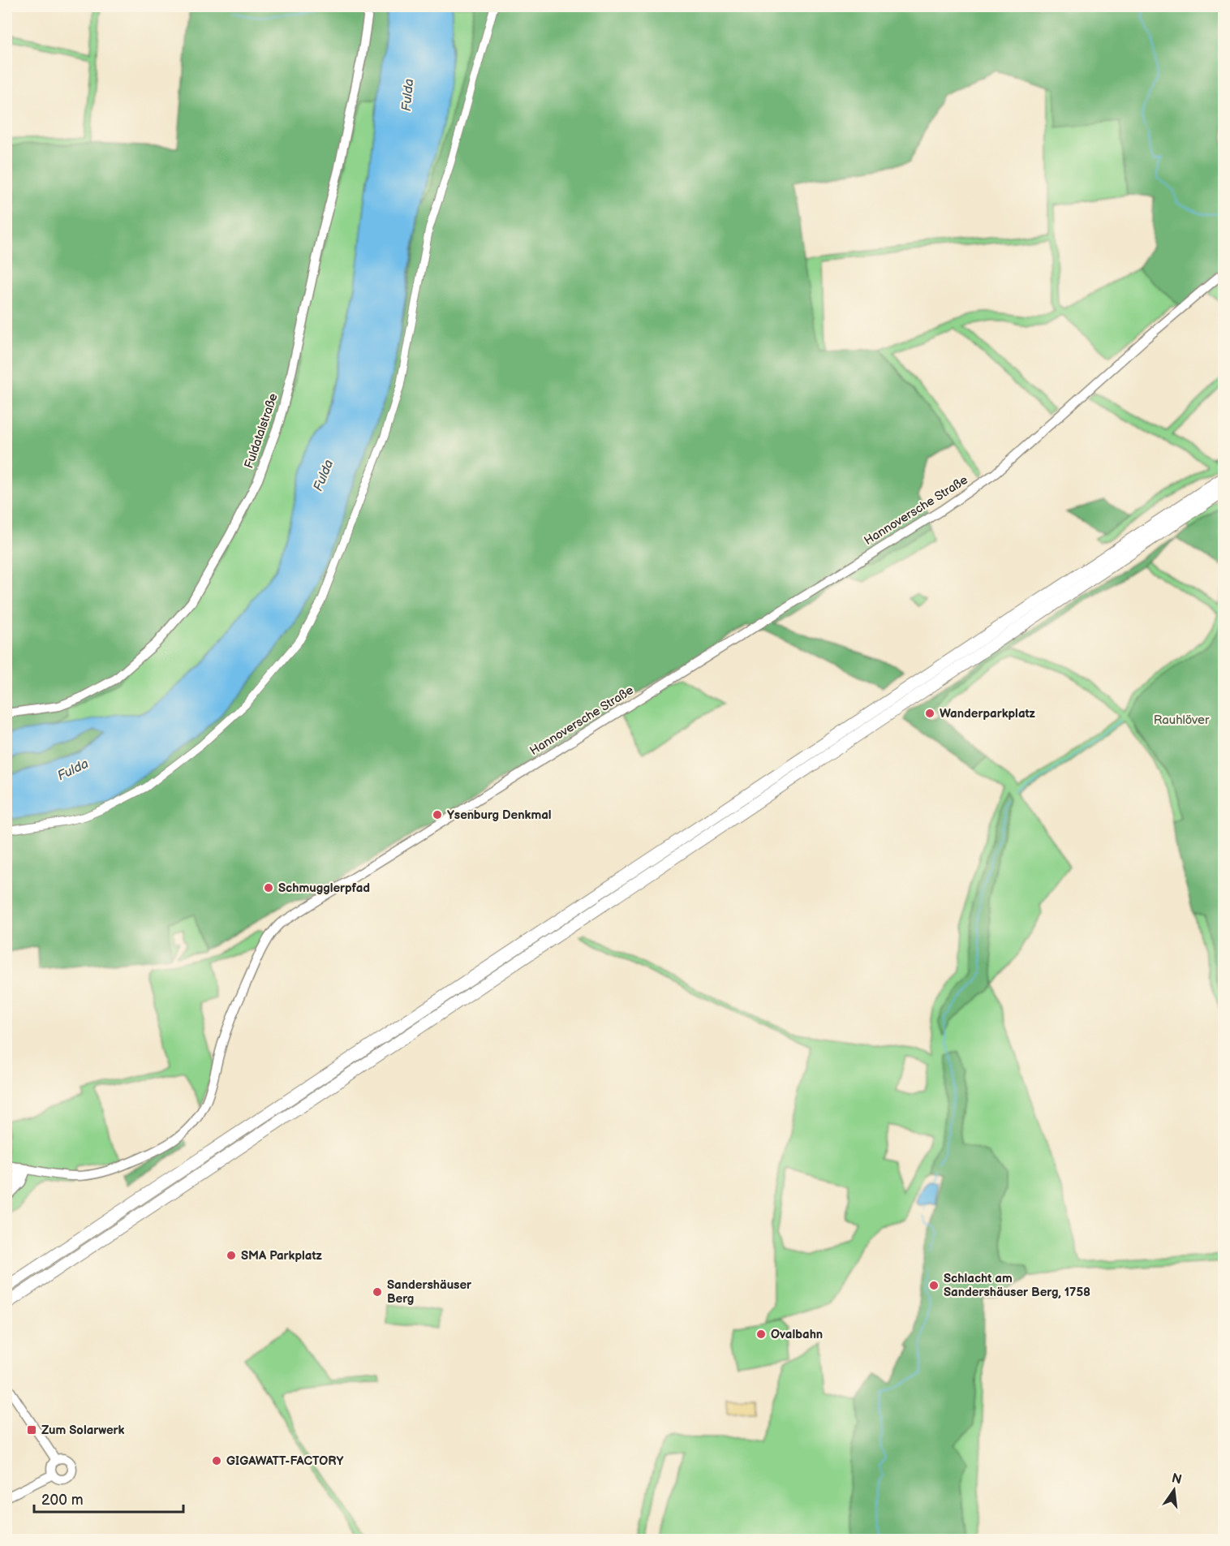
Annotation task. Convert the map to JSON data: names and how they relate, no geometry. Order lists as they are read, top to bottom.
{
  "streets": {
    "main road": ["Fuldatalstraße", "Hannoversche Straße"]
  },
  "water": ["Fulda"],
  "parks": ["Rauhlöver"],
  "places": {
    "other": [
      "Wanderparkplatz",
      "Ysenburg Denkmal",
      "Schmugglerpfad",
      "SMA Parkplatz",
      "Schlacht am Sandershäuser Berg, 1758",
      "Sandershäuser Berg",
      "Ovalbahn",
      "GIGAWATT-FACTORY"
    ],
    "transit": ["Zum Solarwerk"]
  },
  "scale_bar": "200 m",
  "north": "top"
}
